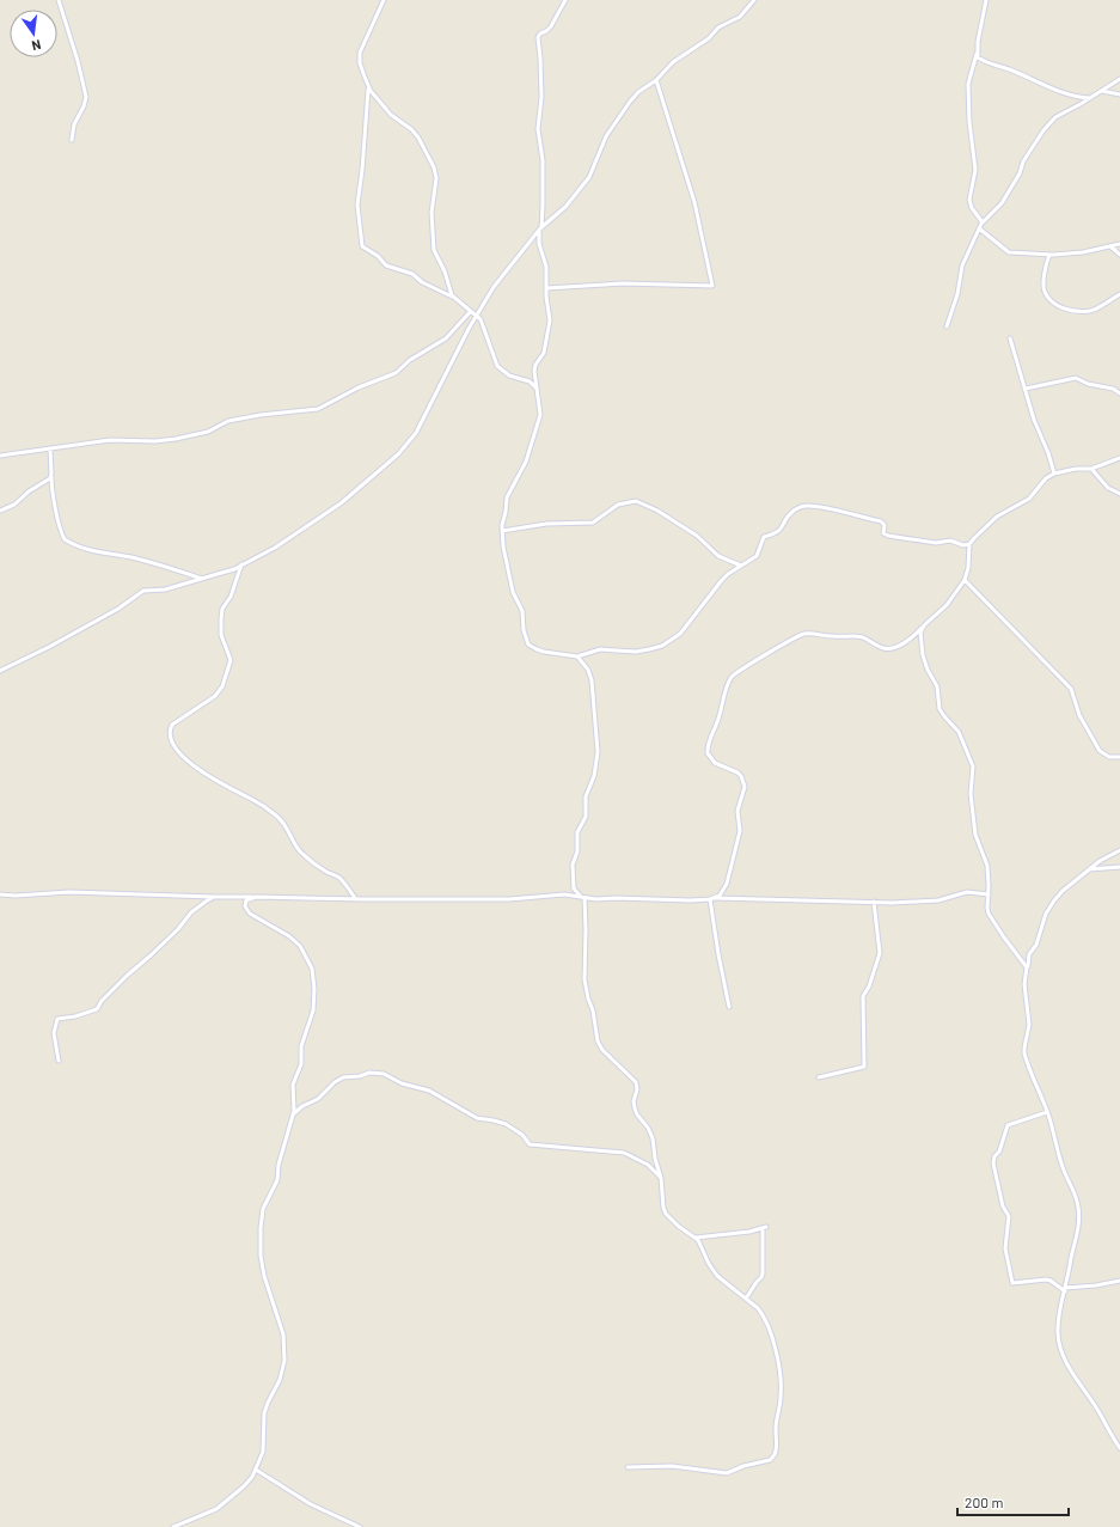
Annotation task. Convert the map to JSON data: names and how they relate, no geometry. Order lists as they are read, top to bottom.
{
  "scale_bar": "200 m",
  "north": "bottom"
}
